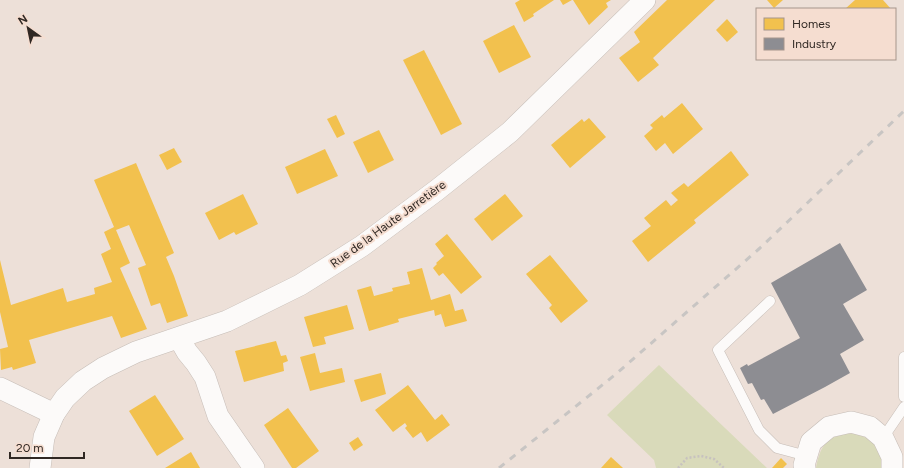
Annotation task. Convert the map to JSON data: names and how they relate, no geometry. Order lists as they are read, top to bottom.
{
  "streets": {
    "street": ["Rue de la Haute Jarretière"]
  },
  "legend": ["Homes", "Industry"],
  "scale_bar": "20 m",
  "north": "top left"
}
